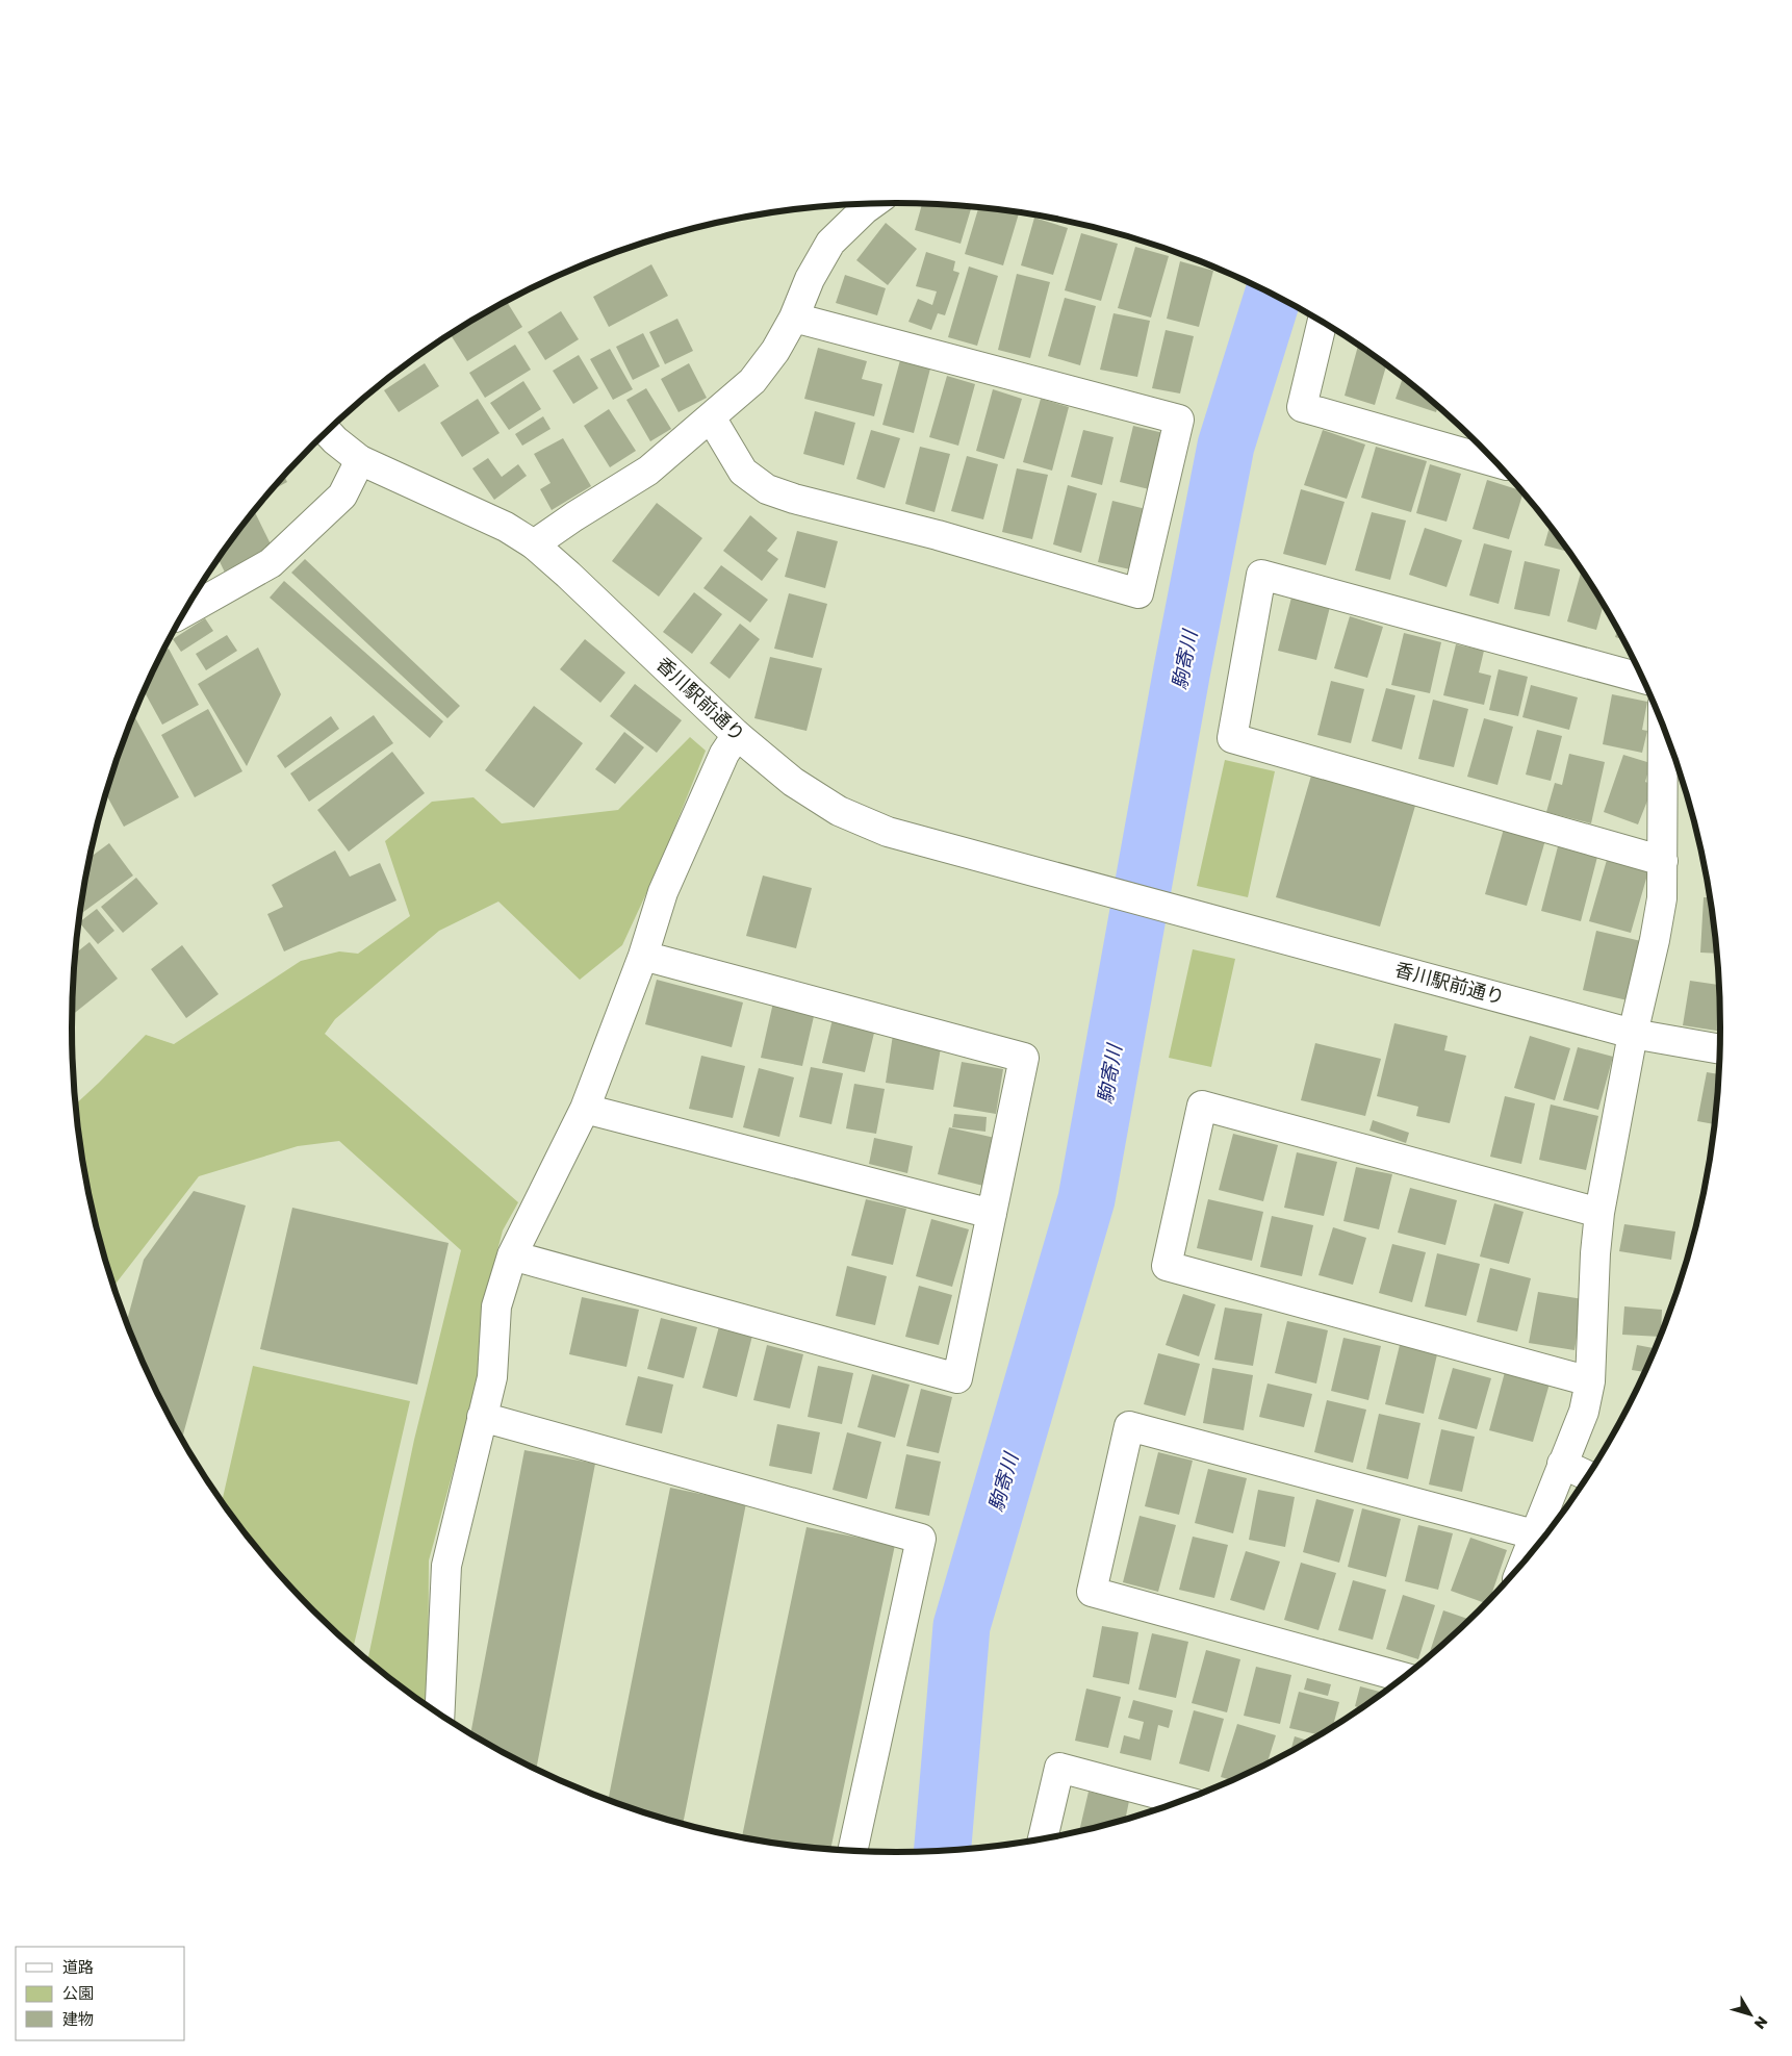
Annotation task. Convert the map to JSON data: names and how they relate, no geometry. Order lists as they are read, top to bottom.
{
  "streets": {
    "street": ["香川駅前通り"]
  },
  "water": ["駒寄川"],
  "legend": ["道路", "公園", "建物"],
  "north": "bottom right"
}
